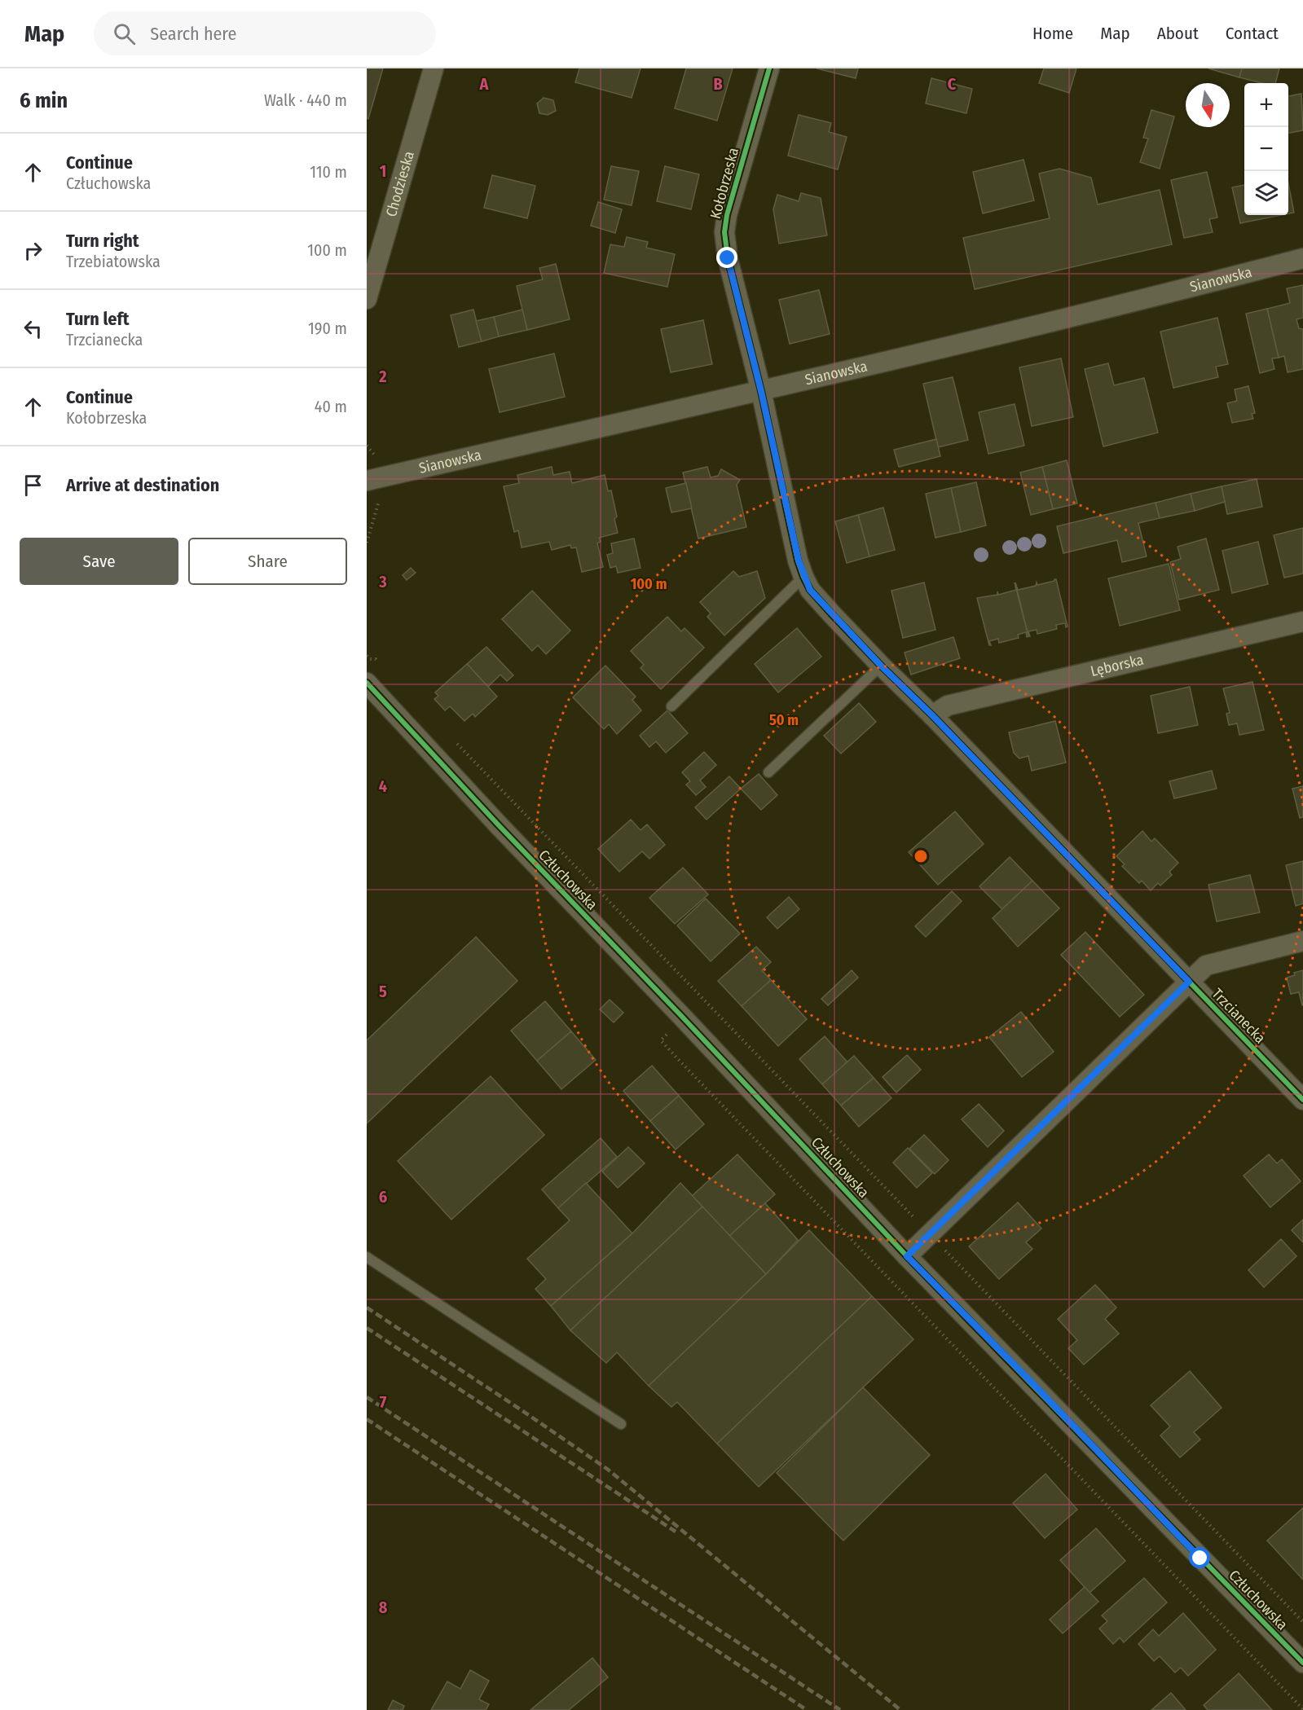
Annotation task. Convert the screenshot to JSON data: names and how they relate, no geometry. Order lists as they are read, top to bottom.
{
  "streets": {
    "street": [
      "Chodzieska",
      "Kołobrzeska",
      "Sianowska",
      "Lęborska",
      "Człuchowska",
      "Trzcianecka"
    ]
  },
  "crossings": [
    ["Kołobrzeska", "Sianowska"],
    ["Kołobrzeska", "Trzcianecka"],
    ["Sianowska", "Trzcianecka"],
    ["Lęborska", "Trzcianecka"]
  ],
  "north": "bottom",
  "page": {
    "header": "Map",
    "search": "Search here",
    "nav": [
      "Home",
      "Map",
      "About",
      "Contact"
    ],
    "heading": ["6 min", "Walk · 440 m"],
    "map_buttons": ["+", "−"],
    "list": [
      ["Continue", "Człuchowska", "110 m"],
      ["Turn right", "Trzebiatowska", "100 m"],
      ["Turn left", "Trzcianecka", "190 m"],
      ["Continue", "Kołobrzeska", "40 m"],
      "Arrive at destination"
    ],
    "buttons": ["Save", "Share"]
  },
  "grid": {
    "columns": ["A", "B", "C"],
    "rows": [
      "1",
      "2",
      "3",
      "4",
      "5",
      "6",
      "7",
      "8"
    ]
  },
  "rings": ["100 m", "50 m"]
}
